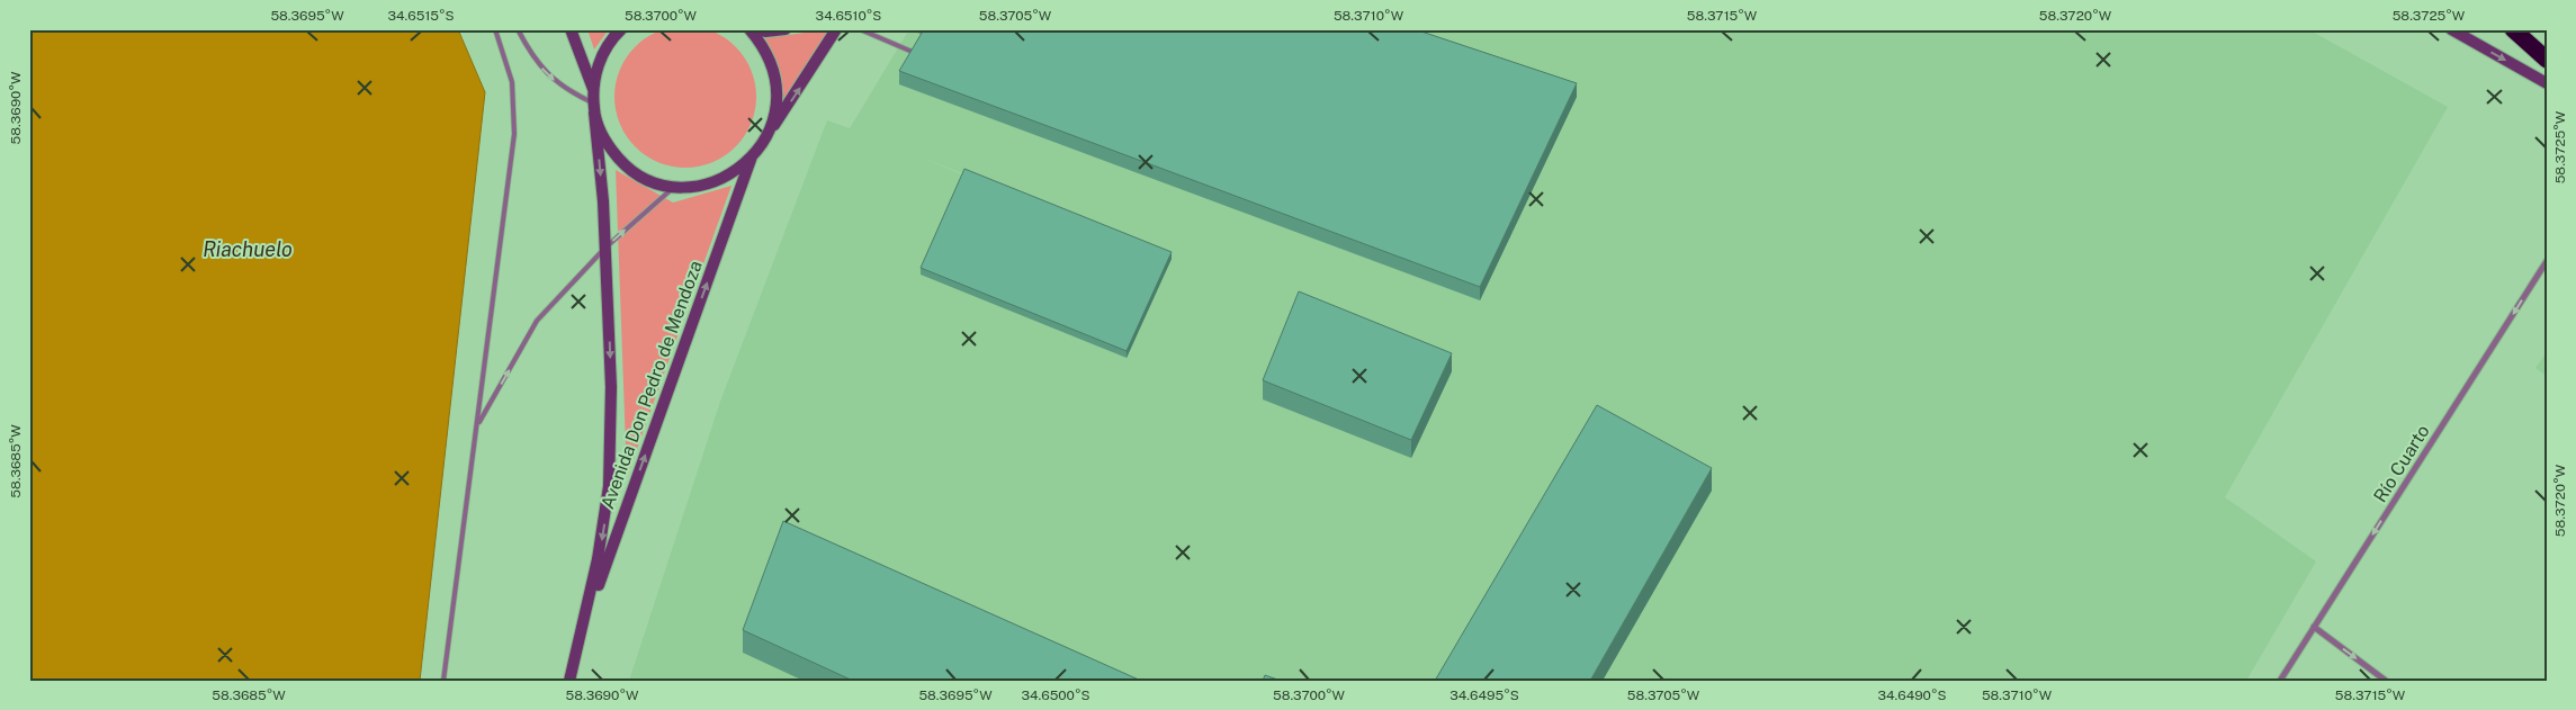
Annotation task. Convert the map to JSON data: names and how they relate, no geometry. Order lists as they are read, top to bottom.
{
  "streets": {
    "main road": ["Avenida Don Pedro de Mendoza"],
    "street": ["Río Cuarto"]
  },
  "one_way": ["Río Cuarto"],
  "water": ["Riachuelo"],
  "coordinates": [
    "58.3695°W",
    "34.6515°S",
    "58.3700°W",
    "34.6510°S",
    "58.3705°W",
    "58.3710°W",
    "58.3715°W",
    "58.3720°W",
    "58.3725°W",
    "58.3690°W",
    "58.3685°W",
    "34.6500°S",
    "34.6495°S",
    "34.6490°S"
  ]
}
